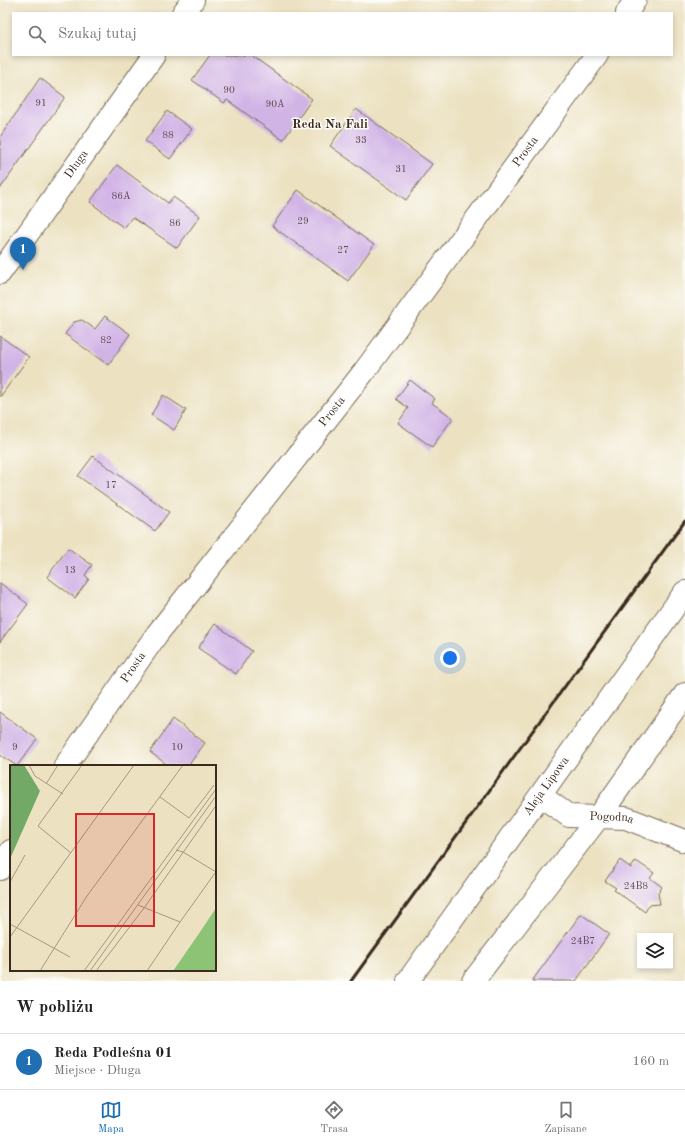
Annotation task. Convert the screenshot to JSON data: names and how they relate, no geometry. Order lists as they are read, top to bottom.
{
  "streets": {
    "street": [
      "Prosta",
      "Długa",
      "Aleja Lipowa",
      "Pogodna"
    ]
  },
  "crossings": [
    ["Aleja Lipowa", "Pogodna"]
  ],
  "districts": ["Reda Na Fali"],
  "house_numbers": [
    "90",
    "91",
    "90A",
    "88",
    "33",
    "31",
    "86A",
    "29",
    "86",
    "27",
    "82",
    "17",
    "13",
    "9",
    "10",
    "24B8",
    "24B7"
  ],
  "page": {
    "search": "Szukaj tutaj",
    "pins": "1",
    "heading": "W pobliżu",
    "list": [
      {
        "mark": "1",
        "name": "Reda Podleśna 01",
        "note": "Miejsce · Długa",
        "value": "160 m"
      }
    ],
    "nav": ["Mapa", "Trasa", "Zapisane"]
  }
}
